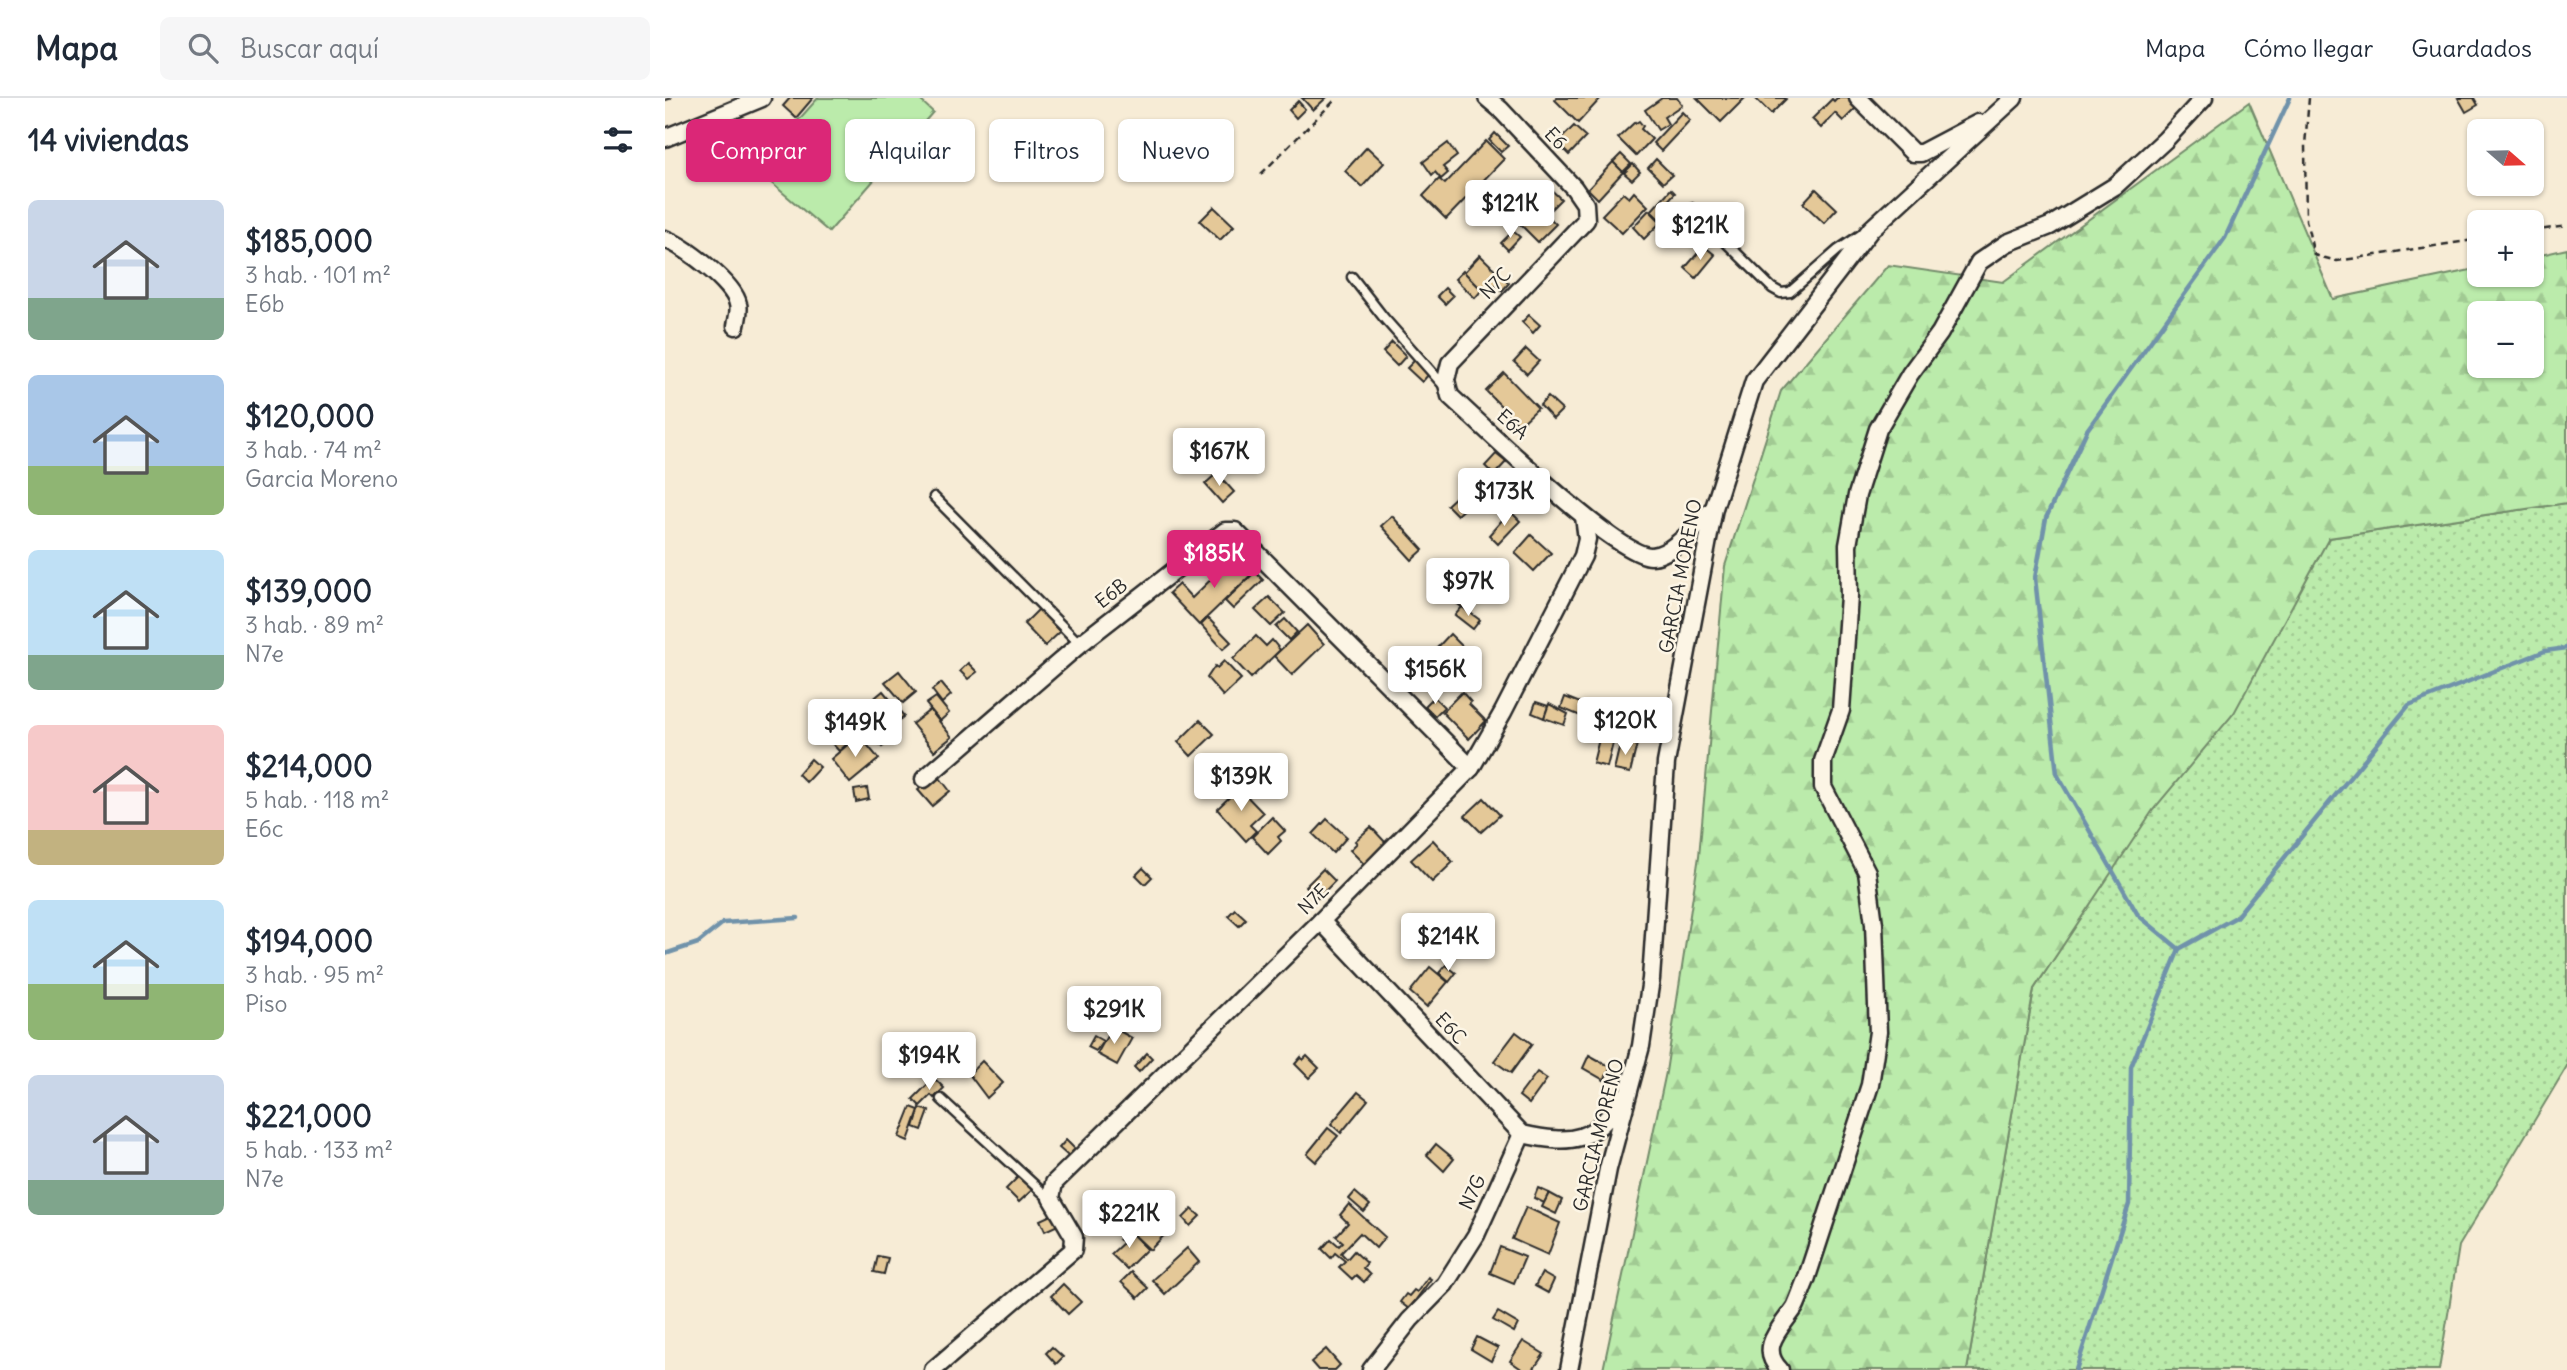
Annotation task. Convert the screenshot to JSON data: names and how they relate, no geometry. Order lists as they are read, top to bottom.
{
  "streets": {
    "street": [
      "E6",
      "N7C",
      "E6A",
      "GARCIA MORENO",
      "E6B",
      "N7E",
      "E6C",
      "N7G"
    ]
  },
  "crossings": [
    ["E6", "N7C"],
    ["N7C", "E6A"],
    ["E6A", "N7E"],
    ["E6B", "N7E"],
    ["N7E", "E6C"],
    ["E6C", "N7G"]
  ],
  "north": "right",
  "page": {
    "header": "Mapa",
    "search": "Buscar aquí",
    "nav": ["Mapa", "Cómo llegar", "Guardados"],
    "heading": "14 viviendas",
    "map_buttons": ["+", "−"],
    "chip": [
      "Comprar",
      "Alquilar",
      "Filtros",
      "Nuevo"
    ],
    "price": [
      "$121K",
      "$121K",
      "$167K",
      "$173K",
      "$185K",
      "$97K",
      "$156K",
      "$120K",
      "$149K",
      "$139K",
      "$214K",
      "$291K",
      "$194K",
      "$221K"
    ],
    "list": [
      {
        "name": "$185,000",
        "note": "3 hab. · 101 m² · E6b"
      },
      {
        "name": "$120,000",
        "note": "3 hab. · 74 m² · Garcia Moreno"
      },
      {
        "name": "$139,000",
        "note": "3 hab. · 89 m² · N7e"
      },
      {
        "name": "$214,000",
        "note": "5 hab. · 118 m² · E6c"
      },
      {
        "name": "$194,000",
        "note": "3 hab. · 95 m² · Piso"
      },
      {
        "name": "$221,000",
        "note": "5 hab. · 133 m² · N7e"
      }
    ]
  }
}
